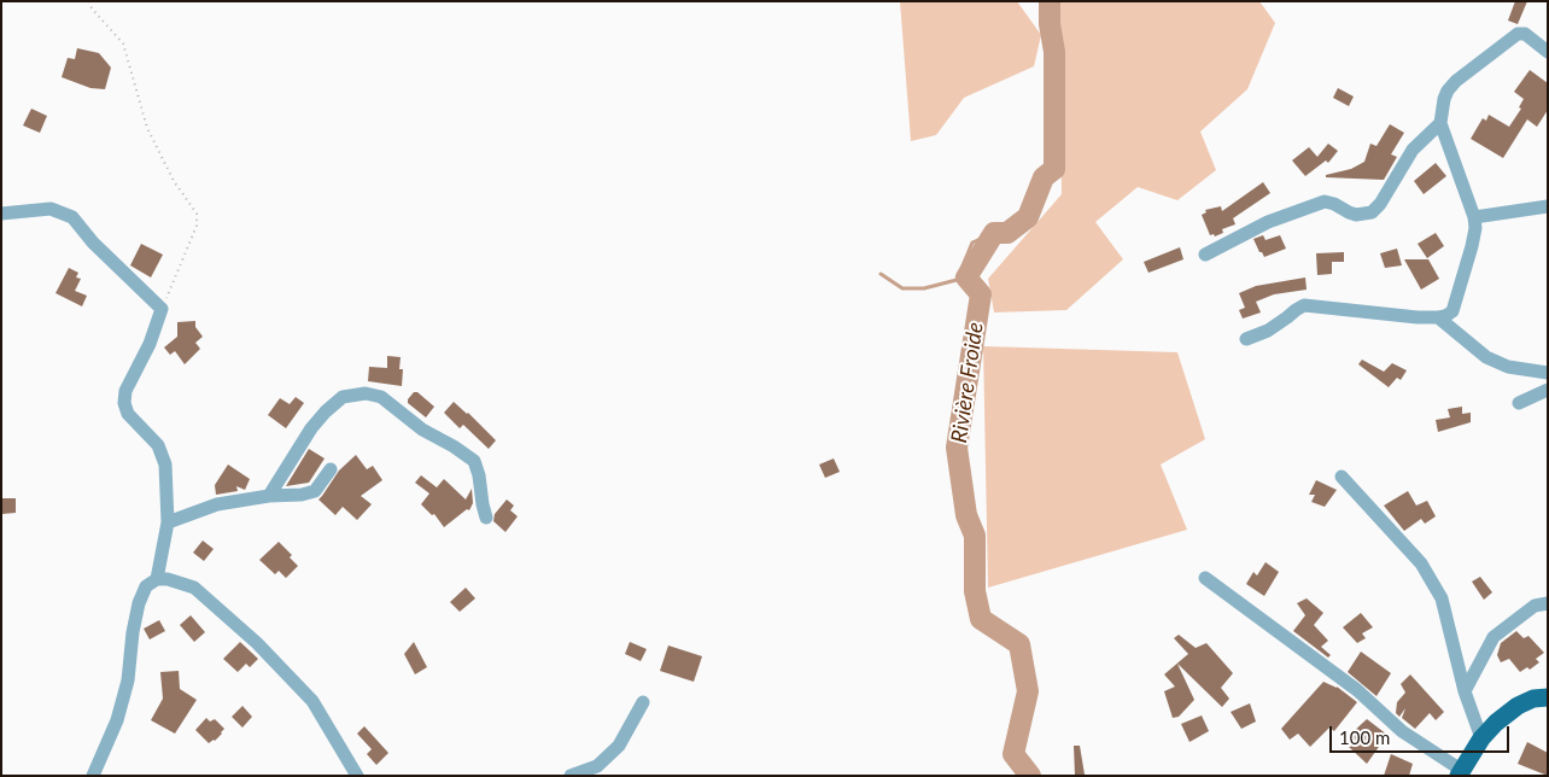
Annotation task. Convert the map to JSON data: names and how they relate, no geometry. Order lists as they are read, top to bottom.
{
  "water": ["Rivière Froide"],
  "scale_bar": "100 m"
}
